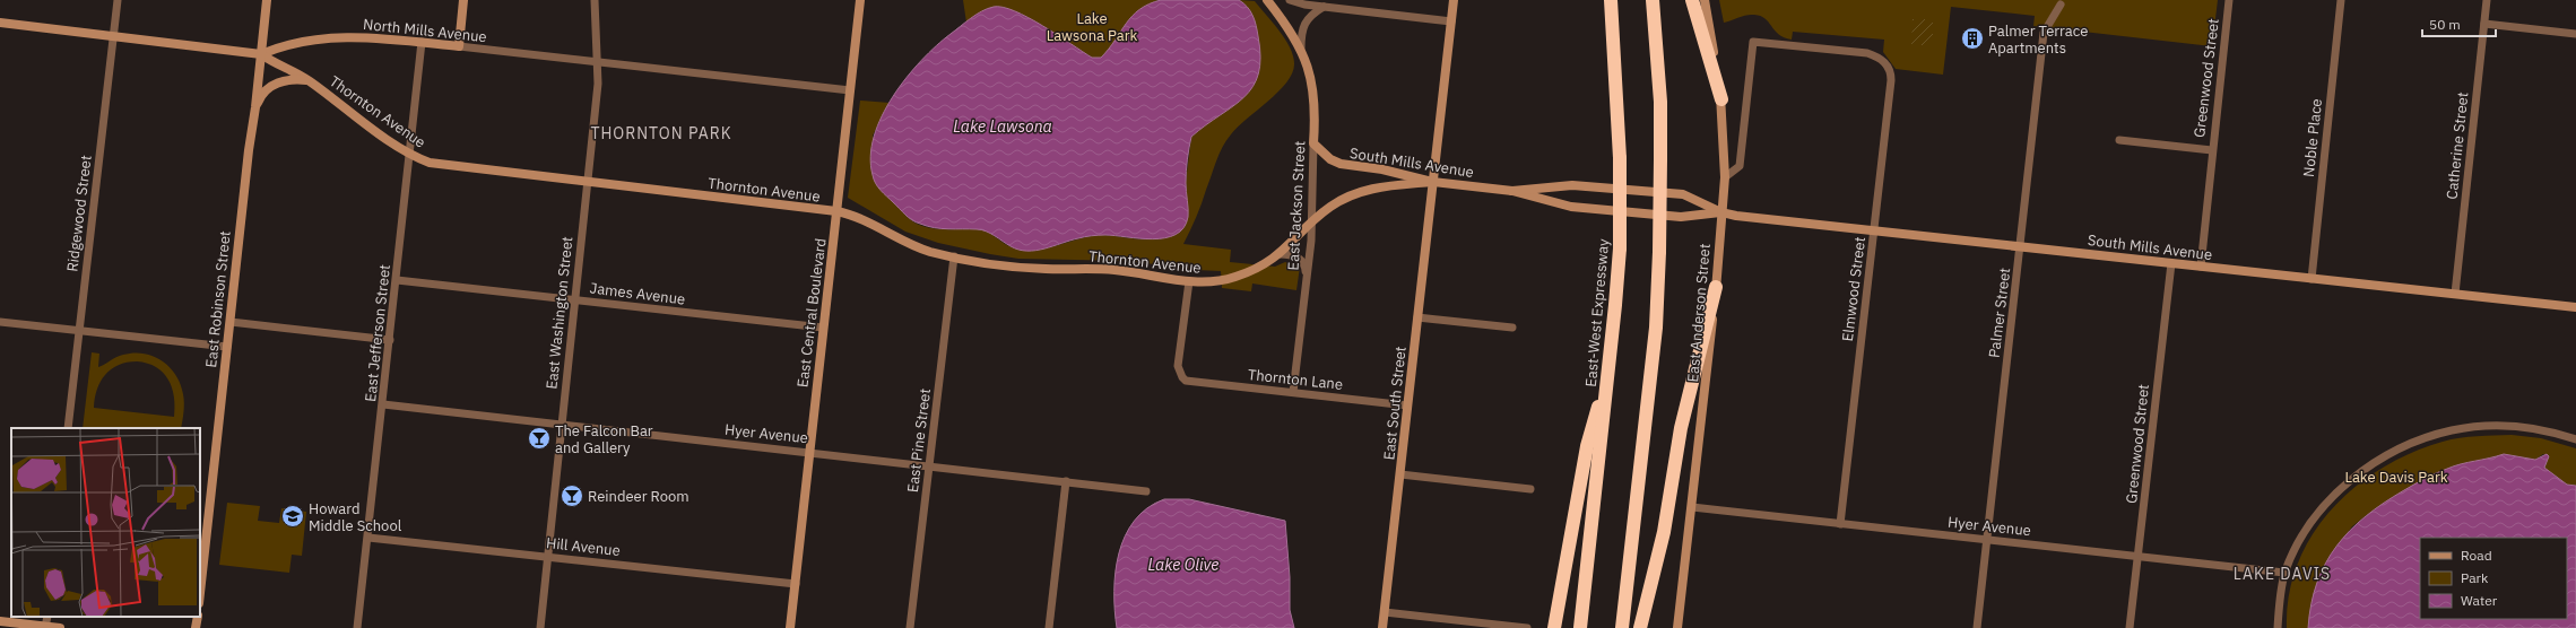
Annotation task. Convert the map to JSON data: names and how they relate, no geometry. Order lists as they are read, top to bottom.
{
  "streets": {
    "highway": ["East-West Expressway"],
    "street": [
      "North Mills Avenue",
      "Greenwood Street",
      "Thornton Avenue",
      "Noble Place",
      "Catherine Street",
      "South Mills Avenue",
      "East Jackson Street",
      "Ridgewood Street",
      "Elmwood Street",
      "James Avenue",
      "East Robinson Street",
      "East Washington Street",
      "East Central Boulevard",
      "East Anderson Street",
      "Palmer Street",
      "East Jefferson Street",
      "Thornton Lane",
      "East South Street",
      "Hyer Avenue",
      "East Pine Street",
      "Hill Avenue"
    ]
  },
  "crossings": [
    ["North Mills Avenue", "Thornton Avenue"],
    ["North Mills Avenue", "Ridgewood Street"],
    ["North Mills Avenue", "East Robinson Street"],
    ["North Mills Avenue", "East Washington Street"],
    ["North Mills Avenue", "East Central Boulevard"],
    ["North Mills Avenue", "East Jefferson Street"],
    ["Greenwood Street", "South Mills Avenue"],
    ["Greenwood Street", "Hyer Avenue"],
    ["Thornton Avenue", "South Mills Avenue"],
    ["Thornton Avenue", "East Jackson Street"],
    ["Thornton Avenue", "East Robinson Street"],
    ["Thornton Avenue", "East Washington Street"],
    ["Thornton Avenue", "East Central Boulevard"],
    ["Thornton Avenue", "East Jefferson Street"],
    ["Thornton Avenue", "Thornton Lane"],
    ["Thornton Avenue", "East South Street"],
    ["Thornton Avenue", "East Pine Street"],
    ["Noble Place", "South Mills Avenue"],
    ["Catherine Street", "South Mills Avenue"],
    ["South Mills Avenue", "East Jackson Street"],
    ["South Mills Avenue", "Elmwood Street"],
    ["South Mills Avenue", "East Anderson Street"],
    ["South Mills Avenue", "Palmer Street"],
    ["South Mills Avenue", "East South Street"],
    ["East Jackson Street", "Thornton Lane"],
    ["Elmwood Street", "East Anderson Street"],
    ["Elmwood Street", "Hyer Avenue"],
    ["James Avenue", "East Washington Street"],
    ["James Avenue", "East Central Boulevard"],
    ["James Avenue", "East Jefferson Street"],
    ["East Washington Street", "Hyer Avenue"],
    ["East Washington Street", "Hill Avenue"],
    ["East Central Boulevard", "Hyer Avenue"],
    ["East Central Boulevard", "Hill Avenue"],
    ["East Anderson Street", "Hyer Avenue"],
    ["Palmer Street", "Hyer Avenue"],
    ["East Jefferson Street", "Hyer Avenue"],
    ["East Jefferson Street", "Hill Avenue"],
    ["Thornton Lane", "East South Street"],
    ["Hyer Avenue", "East Pine Street"]
  ],
  "districts": ["THORNTON PARK", "LAKE DAVIS"],
  "water": ["Lake Lawsona", "Lake Olive"],
  "parks": ["Lake Lawsona Park", "Lake Davis Park"],
  "places": {
    "building": ["Palmer Terrace Apartments"],
    "bar": ["The Falcon Bar and Gallery", "Reindeer Room"],
    "school or university": ["Howard Middle School"]
  },
  "legend": ["Road", "Park", "Water"],
  "scale_bar": "50 m"
}
